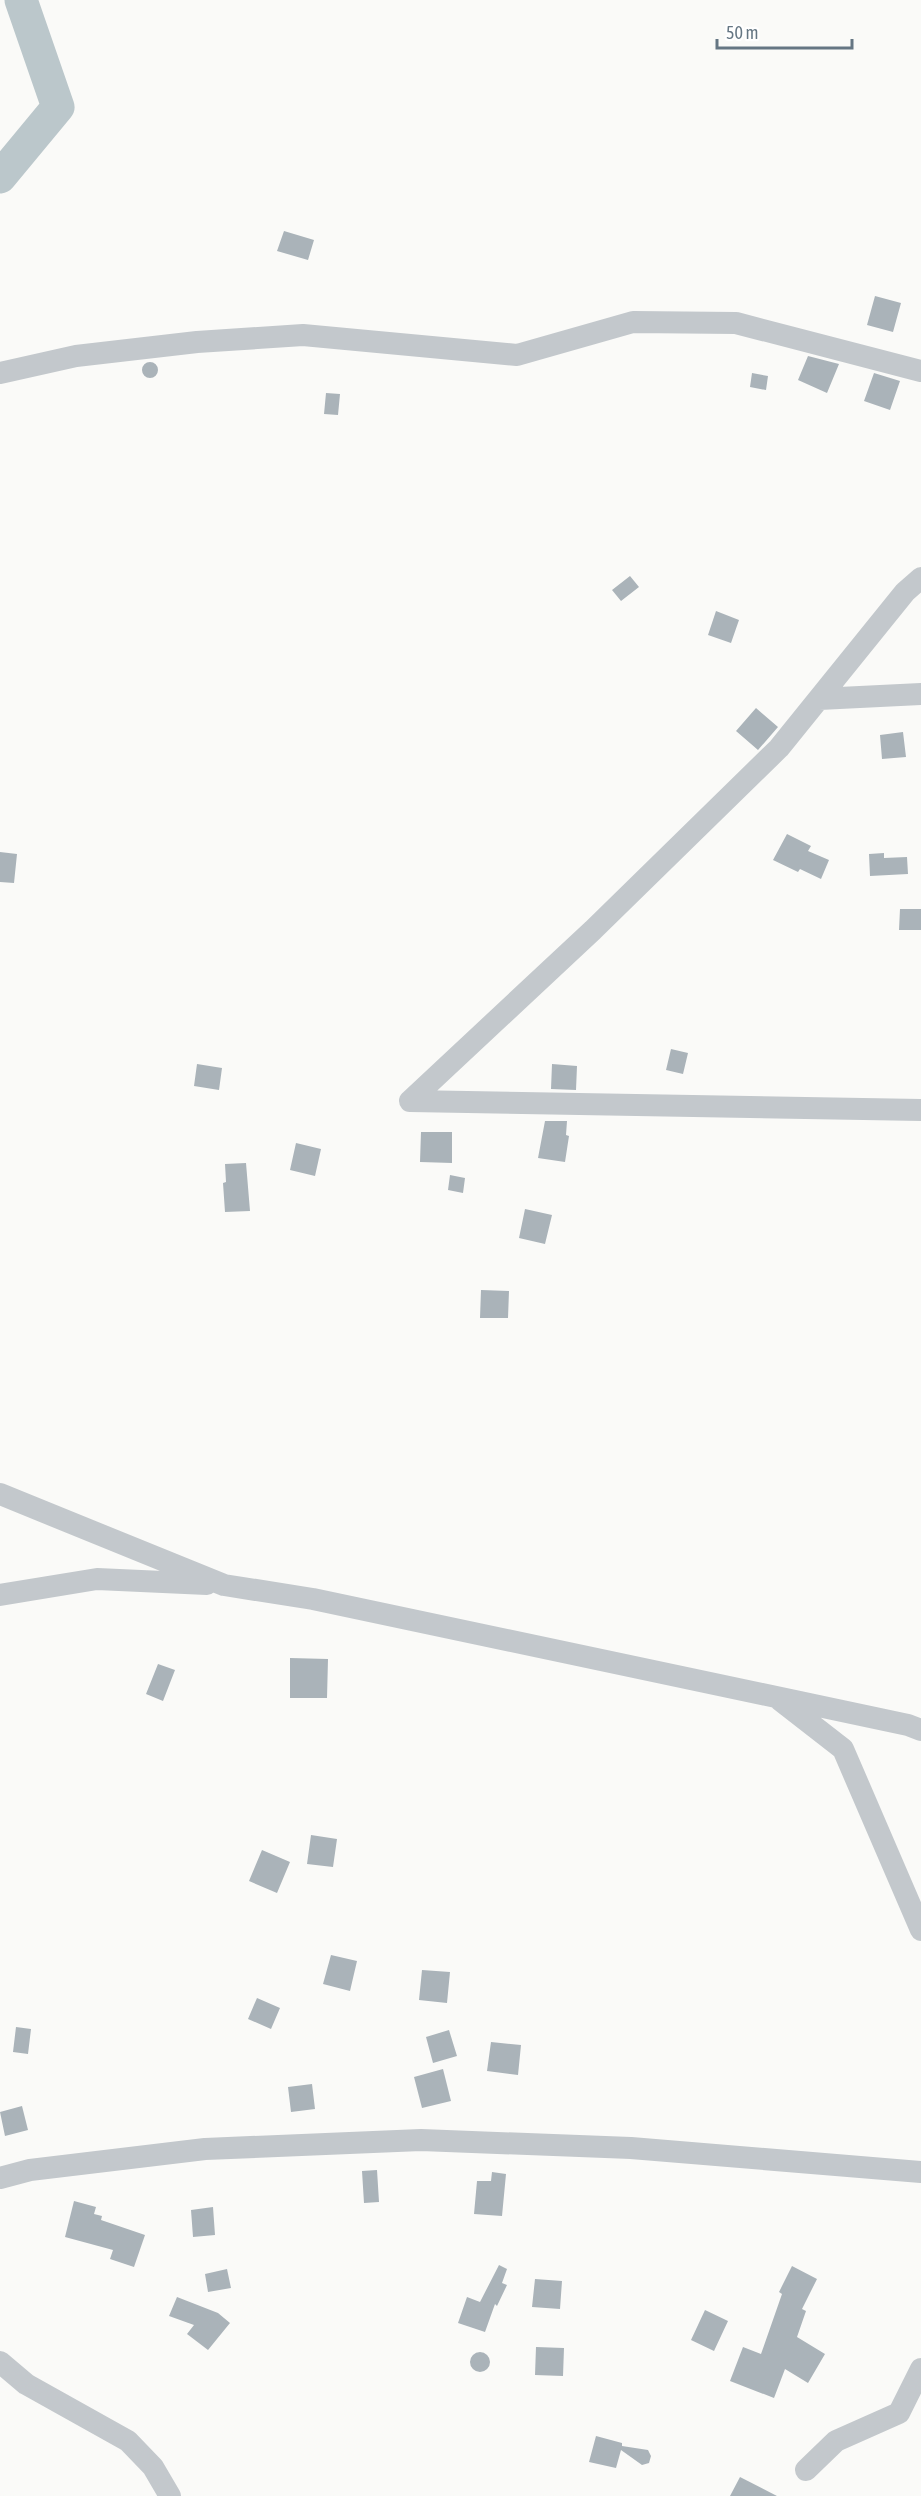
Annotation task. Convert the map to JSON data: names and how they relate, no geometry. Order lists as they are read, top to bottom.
{
  "scale_bar": "50 m"
}
